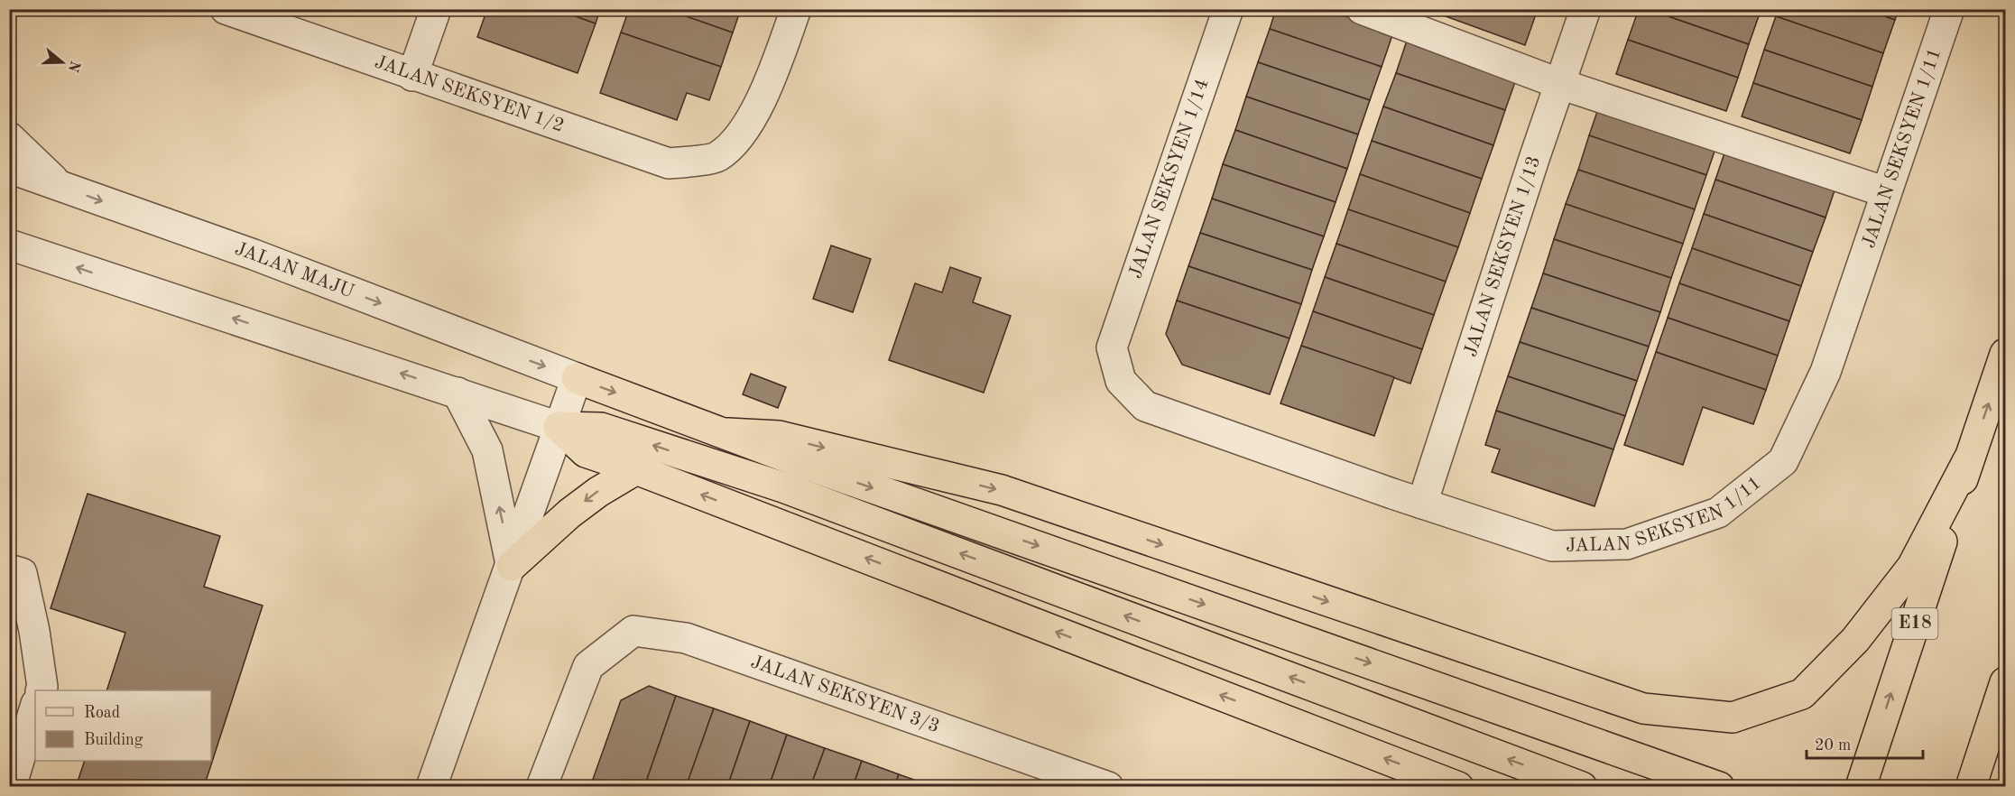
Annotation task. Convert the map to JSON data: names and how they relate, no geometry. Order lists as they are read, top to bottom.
{
  "streets": {
    "highway": ["E18"],
    "street": [
      "JALAN SEKSYEN 1/2",
      "JALAN SEKSYEN 1/11",
      "JALAN SEKSYEN 1/14",
      "JALAN SEKSYEN 1/13",
      "JALAN MAJU",
      "JALAN SEKSYEN 3/3"
    ]
  },
  "crossings": [
    ["JALAN SEKSYEN 1/11", "JALAN SEKSYEN 1/14"],
    ["JALAN SEKSYEN 1/11", "JALAN SEKSYEN 1/13"]
  ],
  "legend": ["Road", "Building"],
  "scale_bar": "20 m",
  "north": "right"
}
